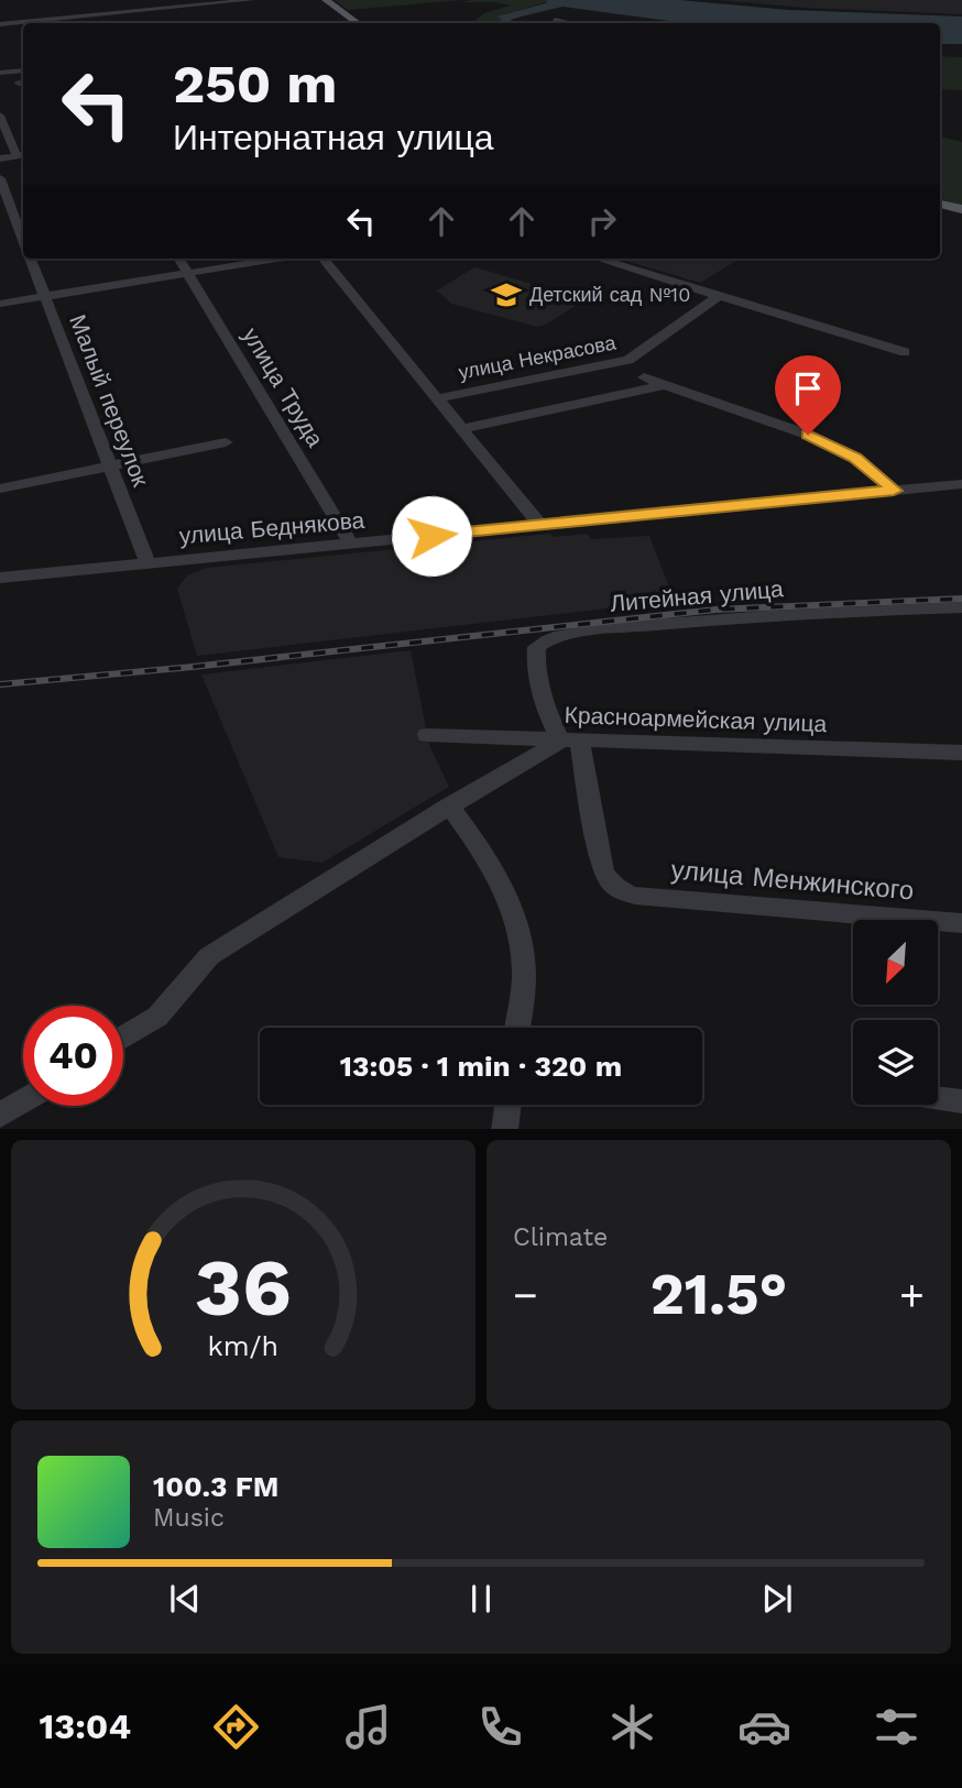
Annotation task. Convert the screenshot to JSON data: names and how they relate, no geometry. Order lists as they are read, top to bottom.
{
  "streets": {
    "street": [
      "улица Некрасова",
      "улица Труда",
      "Малый переулок",
      "улица Беднякова",
      "Литейная улица",
      "Красноармейская улица",
      "улица Менжинского"
    ]
  },
  "crossings": [
    ["улица Некрасова", "улица Беднякова"],
    ["улица Труда", "улица Беднякова"],
    ["Малый переулок", "улица Беднякова"],
    ["Литейная улица", "Красноармейская улица"],
    ["Литейная улица", "улица Менжинского"],
    ["Красноармейская улица", "улица Менжинского"]
  ],
  "places": {
    "school or university": ["Детский сад №10"]
  },
  "north": "bottom left",
  "page": {
    "turn": ["250 m", "Интернатная улица"],
    "limit": "40",
    "trip": "13:05 · 1 min · 320 m",
    "tile": "Climate",
    "heat": ["−", "21.5°", "+"],
    "song": ["100.3 FM", "Music"],
    "tabs": "13:04",
    "gauge": ["36", "km/h"]
  }
}
